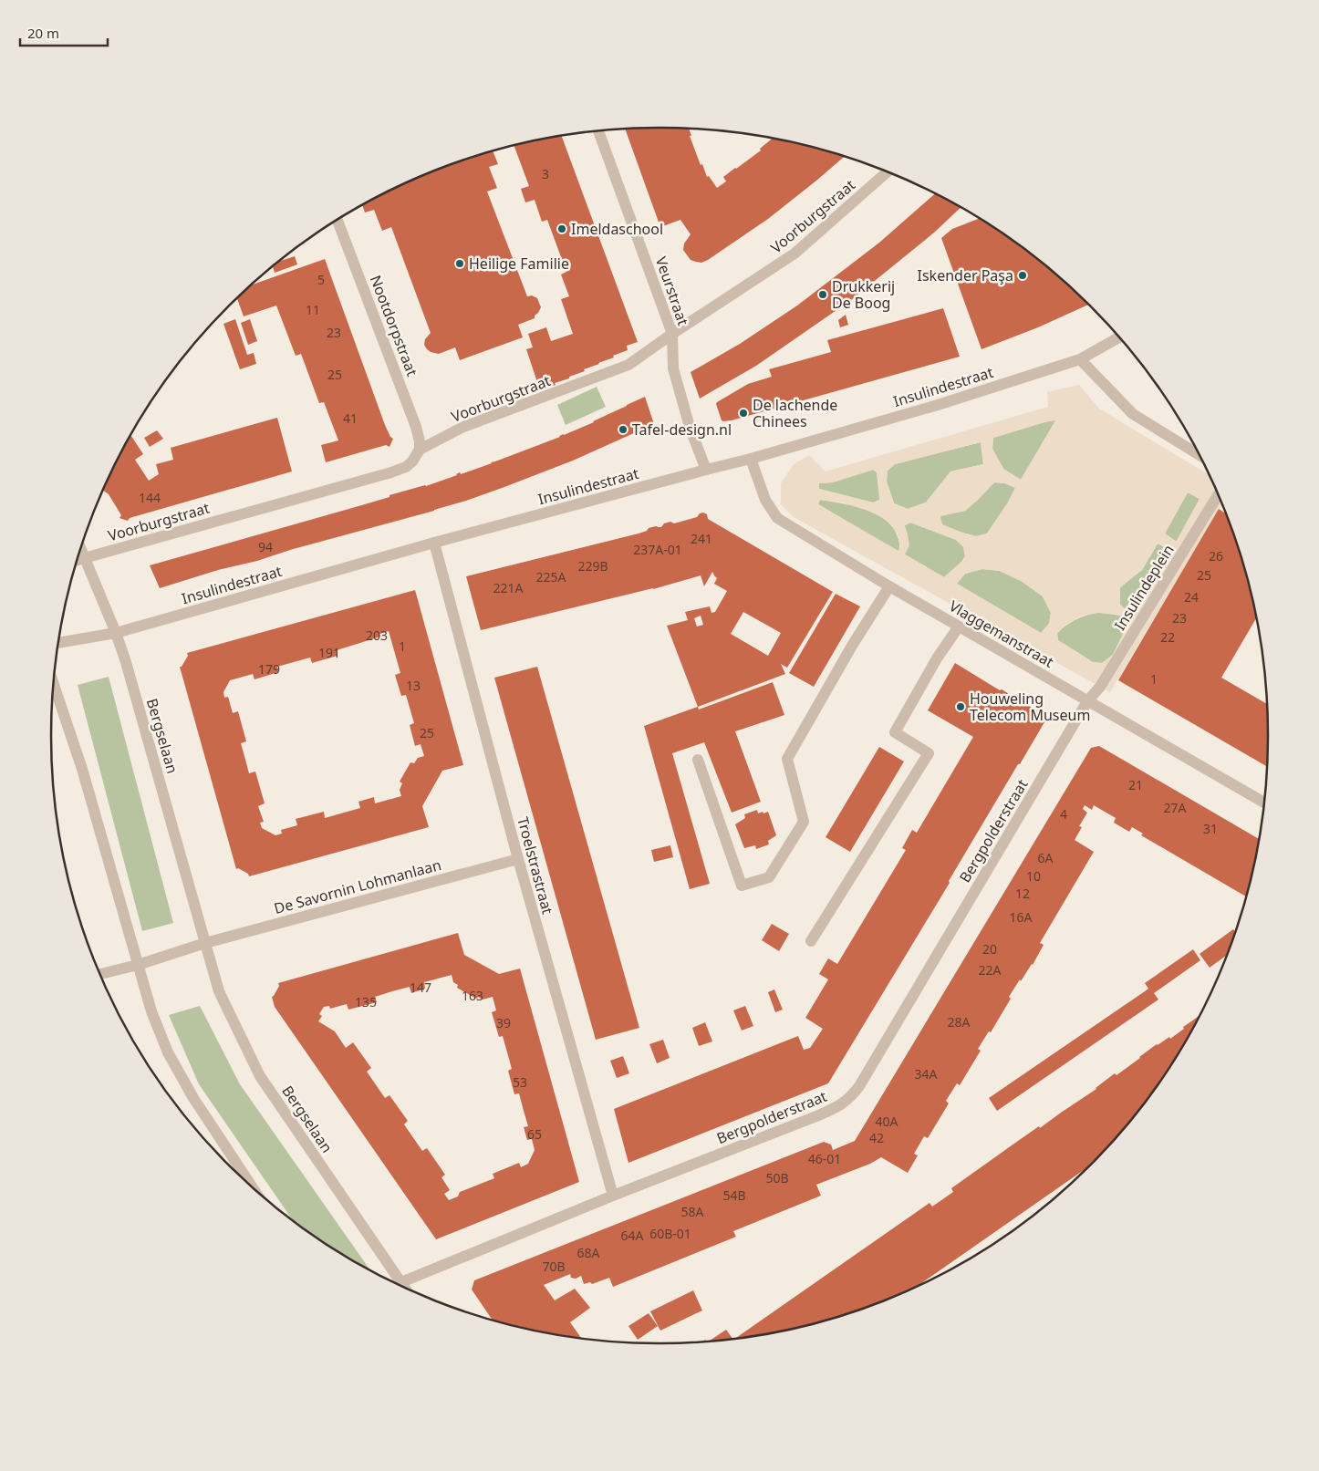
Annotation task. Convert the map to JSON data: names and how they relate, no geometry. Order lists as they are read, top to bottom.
{
  "streets": {
    "street": [
      "Voorburgstraat",
      "Veurstraat",
      "Nootdorpstraat",
      "Insulindestraat",
      "Insulindeplein",
      "Vlaggemanstraat",
      "Bergselaan",
      "Bergpolderstraat",
      "Troelstrastraat",
      "De Savornin Lohmanlaan"
    ]
  },
  "crossings": [
    ["Voorburgstraat", "Veurstraat"],
    ["Voorburgstraat", "Nootdorpstraat"],
    ["Voorburgstraat", "Bergselaan"],
    ["Veurstraat", "Insulindestraat"],
    ["Insulindestraat", "Vlaggemanstraat"],
    ["Insulindestraat", "Bergselaan"],
    ["Insulindestraat", "Troelstrastraat"],
    ["Insulindeplein", "Vlaggemanstraat"],
    ["Insulindeplein", "Bergpolderstraat"],
    ["Vlaggemanstraat", "Bergpolderstraat"],
    ["Bergselaan", "Bergpolderstraat"],
    ["Bergselaan", "De Savornin Lohmanlaan"],
    ["Bergpolderstraat", "Troelstrastraat"],
    ["Troelstrastraat", "De Savornin Lohmanlaan"]
  ],
  "places": [
    "Imeldaschool",
    "Heilige Familie",
    "Iskender Paşa",
    "Drukkerij De Boog",
    "De lachende Chinees",
    "Tafel-design.nl",
    "Houweling Telecom Museum"
  ],
  "house_numbers": [
    "3",
    "5",
    "11",
    "23",
    "25",
    "41",
    "144",
    "241",
    "94",
    "237A-01",
    "26",
    "229B",
    "25",
    "225A",
    "221A",
    "24",
    "23",
    "203",
    "22",
    "1",
    "191",
    "179",
    "1",
    "13",
    "25",
    "21",
    "27A",
    "4",
    "31",
    "6A",
    "10",
    "12",
    "16A",
    "20",
    "22A",
    "147",
    "163",
    "135",
    "28A",
    "39",
    "34A",
    "53",
    "40A",
    "65",
    "42",
    "46-01",
    "50B",
    "54B",
    "58A",
    "60B-01",
    "64A",
    "68A",
    "70B"
  ],
  "scale_bar": "20 m"
}
